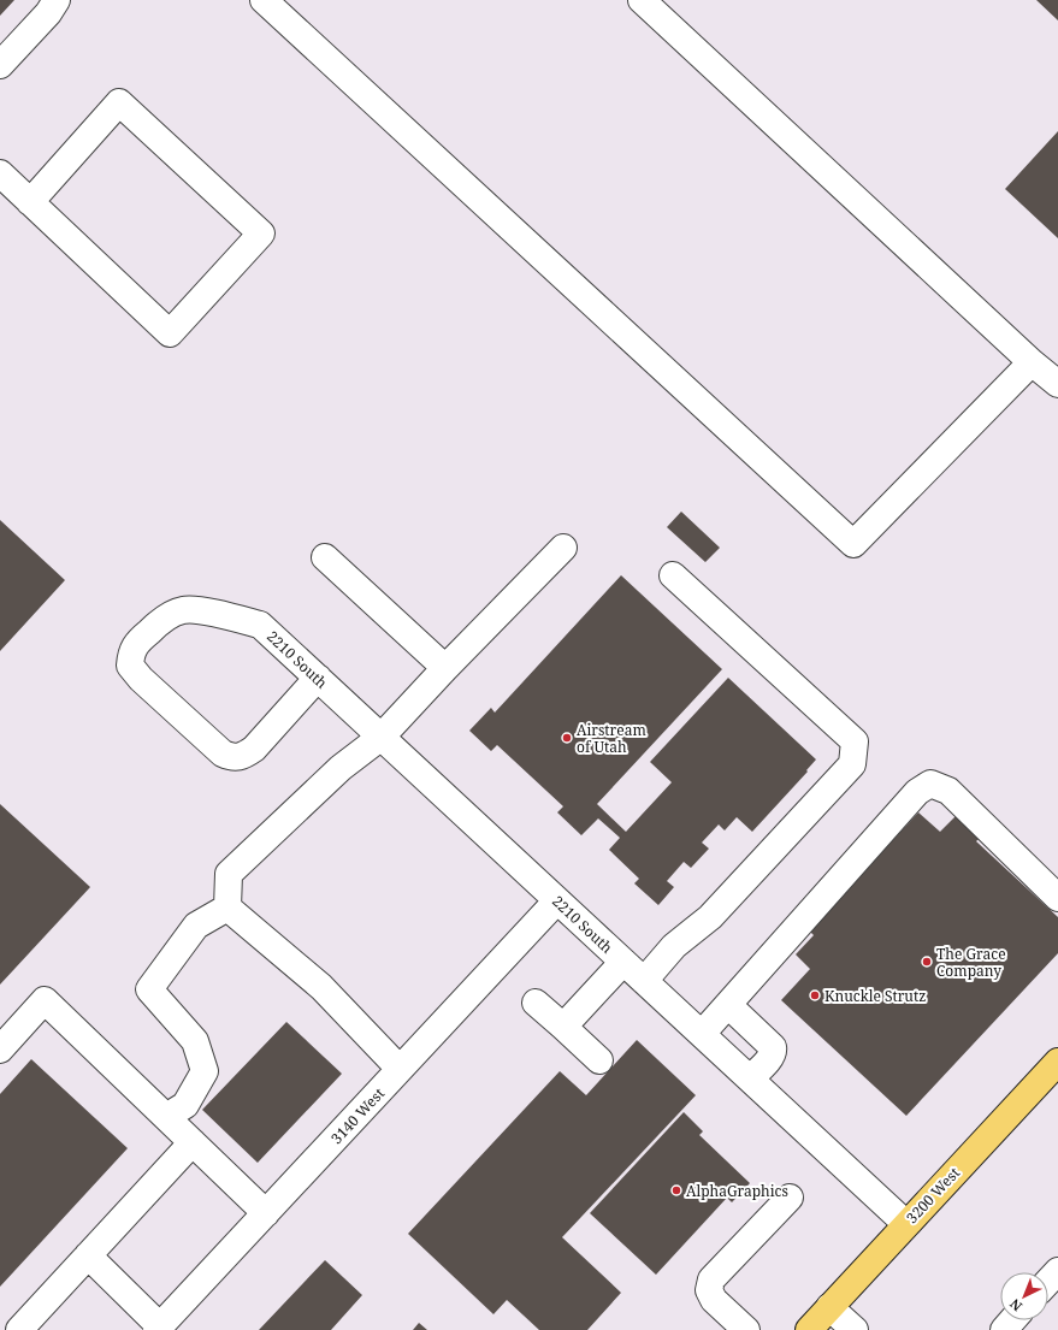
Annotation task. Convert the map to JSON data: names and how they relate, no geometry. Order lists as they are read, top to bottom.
{
  "streets": {
    "main road": ["3200 West"],
    "street": ["2210 South", "3140 West"]
  },
  "crossings": [
    ["2210 South", "3140 West"],
    ["2210 South", "3200 West"]
  ],
  "places": [
    "Airstream of Utah",
    "The Grace Company",
    "Knuckle Strutz",
    "AlphaGraphics"
  ],
  "north": "bottom left"
}
